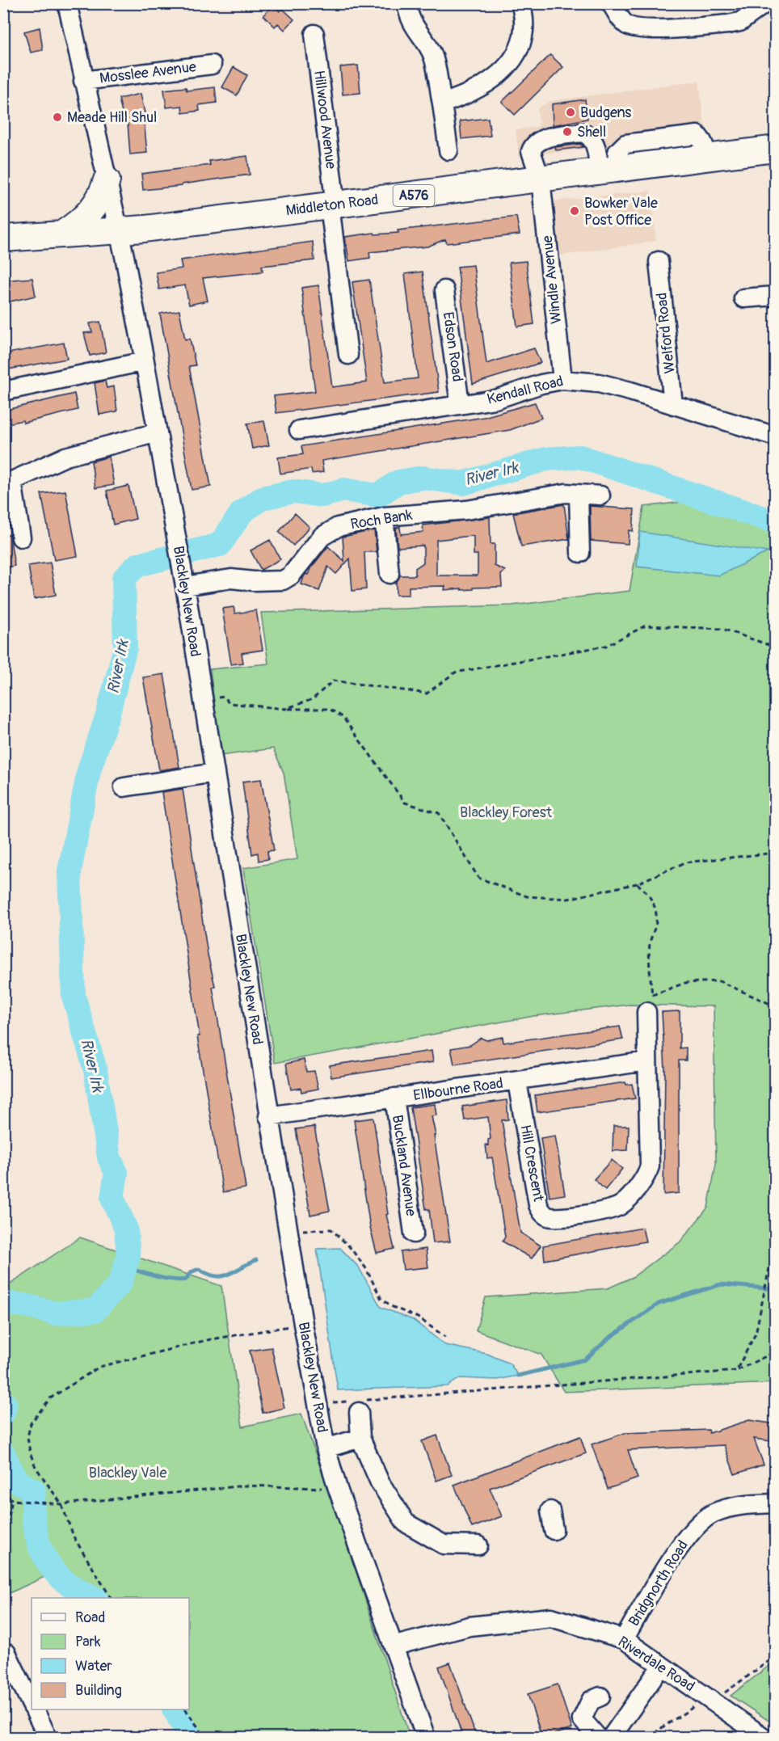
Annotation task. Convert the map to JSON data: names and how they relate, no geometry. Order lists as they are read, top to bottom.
{
  "streets": {
    "highway": ["A576", "Middleton Road"],
    "street": [
      "Mosslee Avenue",
      "Hillwood Avenue",
      "Windle Avenue",
      "Welford Road",
      "Edson Road",
      "Kendall Road",
      "Roch Bank",
      "Blackley New Road",
      "Ellbourne Road",
      "Hill Crescent",
      "Buckland Avenue",
      "Bridgnorth Road",
      "Riverdale Road"
    ]
  },
  "crossings": [
    ["Mosslee Avenue", "Blackley New Road"],
    ["Hillwood Avenue", "Middleton Road"],
    ["Middleton Road", "Windle Avenue"],
    ["Middleton Road", "Blackley New Road"],
    ["Windle Avenue", "Kendall Road"],
    ["Welford Road", "Kendall Road"],
    ["Edson Road", "Kendall Road"],
    ["Roch Bank", "Blackley New Road"],
    ["Blackley New Road", "Ellbourne Road"],
    ["Blackley New Road", "Riverdale Road"],
    ["Ellbourne Road", "Hill Crescent"],
    ["Ellbourne Road", "Buckland Avenue"],
    ["Bridgnorth Road", "Riverdale Road"]
  ],
  "water": ["River Irk"],
  "parks": ["Blackley Forest", "Blackley Vale"],
  "places": [
    "Budgens",
    "Meade Hill Shul",
    "Shell",
    "Bowker Vale Post Office"
  ],
  "legend": [
    "Road",
    "Park",
    "Water",
    "Building"
  ]
}
